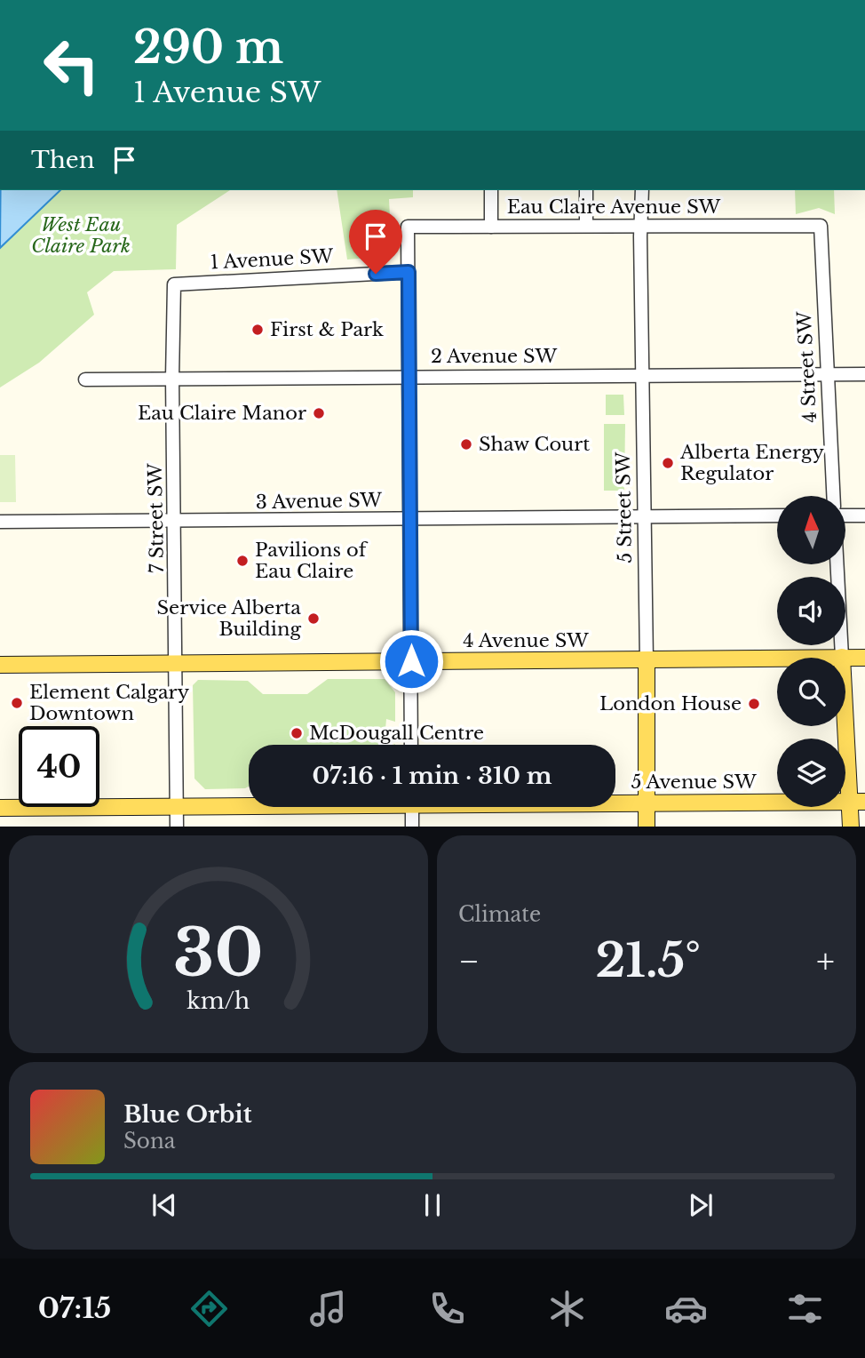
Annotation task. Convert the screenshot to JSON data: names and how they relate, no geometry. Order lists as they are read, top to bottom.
{
  "streets": {
    "main road": ["5 Street SW", "4 Avenue SW", "5 Avenue SW"],
    "street": [
      "Eau Claire Avenue SW",
      "1 Avenue SW",
      "2 Avenue SW",
      "4 Street SW",
      "3 Avenue SW",
      "7 Street SW"
    ]
  },
  "crossings": [
    ["Eau Claire Avenue SW", "1 Avenue SW"],
    ["Eau Claire Avenue SW", "4 Street SW"],
    ["Eau Claire Avenue SW", "5 Street SW"],
    ["1 Avenue SW", "7 Street SW"],
    ["2 Avenue SW", "4 Street SW"],
    ["2 Avenue SW", "5 Street SW"],
    ["2 Avenue SW", "7 Street SW"],
    ["3 Avenue SW", "5 Street SW"],
    ["3 Avenue SW", "7 Street SW"],
    ["5 Street SW", "4 Avenue SW"],
    ["5 Street SW", "5 Avenue SW"],
    ["7 Street SW", "4 Avenue SW"],
    ["7 Street SW", "5 Avenue SW"]
  ],
  "parks": ["West Eau Claire Park"],
  "places": [
    "First & Park",
    "Eau Claire Manor",
    "Shaw Court",
    "Alberta Energy Regulator",
    "Pavilions of Eau Claire",
    "Service Alberta Building",
    "Element Calgary Downtown",
    "London House",
    "McDougall Centre"
  ],
  "north": "top",
  "page": {
    "turn": ["290 m", "1 Avenue SW"],
    "then": "Then",
    "limit": "40",
    "trip": "07:16 · 1 min · 310 m",
    "tile": "Climate",
    "heat": ["−", "21.5°", "+"],
    "song": ["Blue Orbit", "Sona"],
    "tabs": "07:15",
    "gauge": ["30", "km/h"]
  }
}
